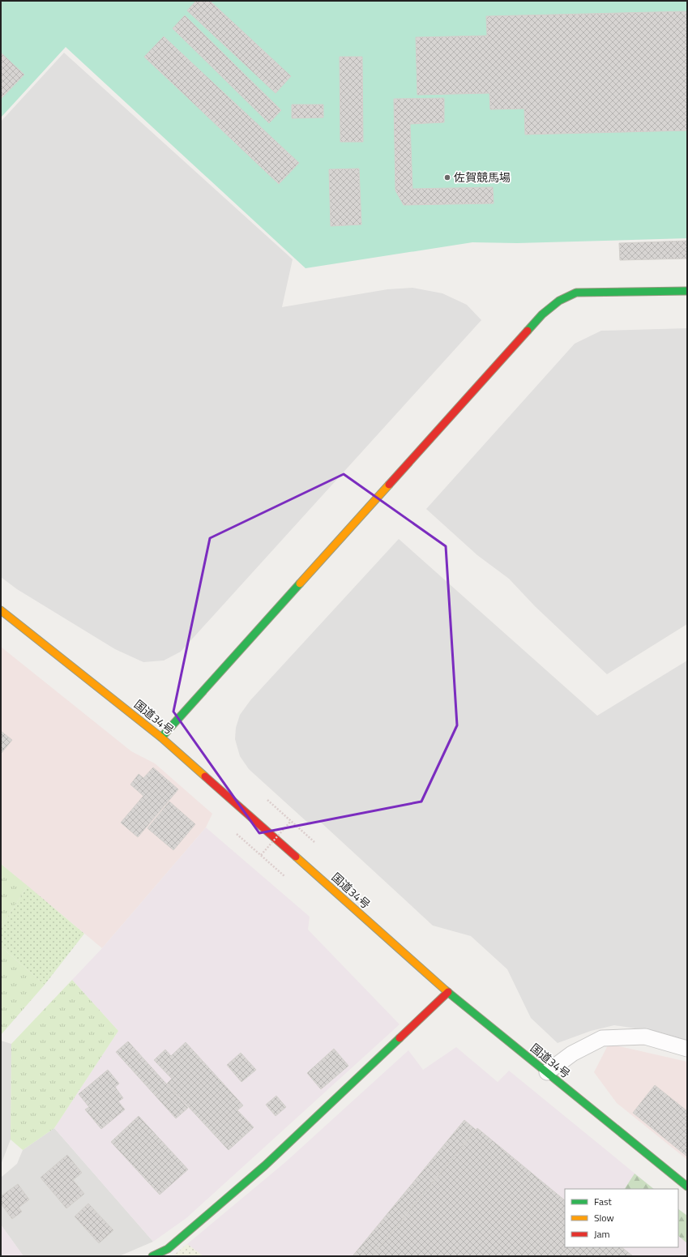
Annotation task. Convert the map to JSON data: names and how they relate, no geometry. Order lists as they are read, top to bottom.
{
  "streets": {
    "main road": ["国道34号"]
  },
  "places": ["佐賀競馬場"],
  "legend": ["Fast", "Slow", "Jam"]
}
